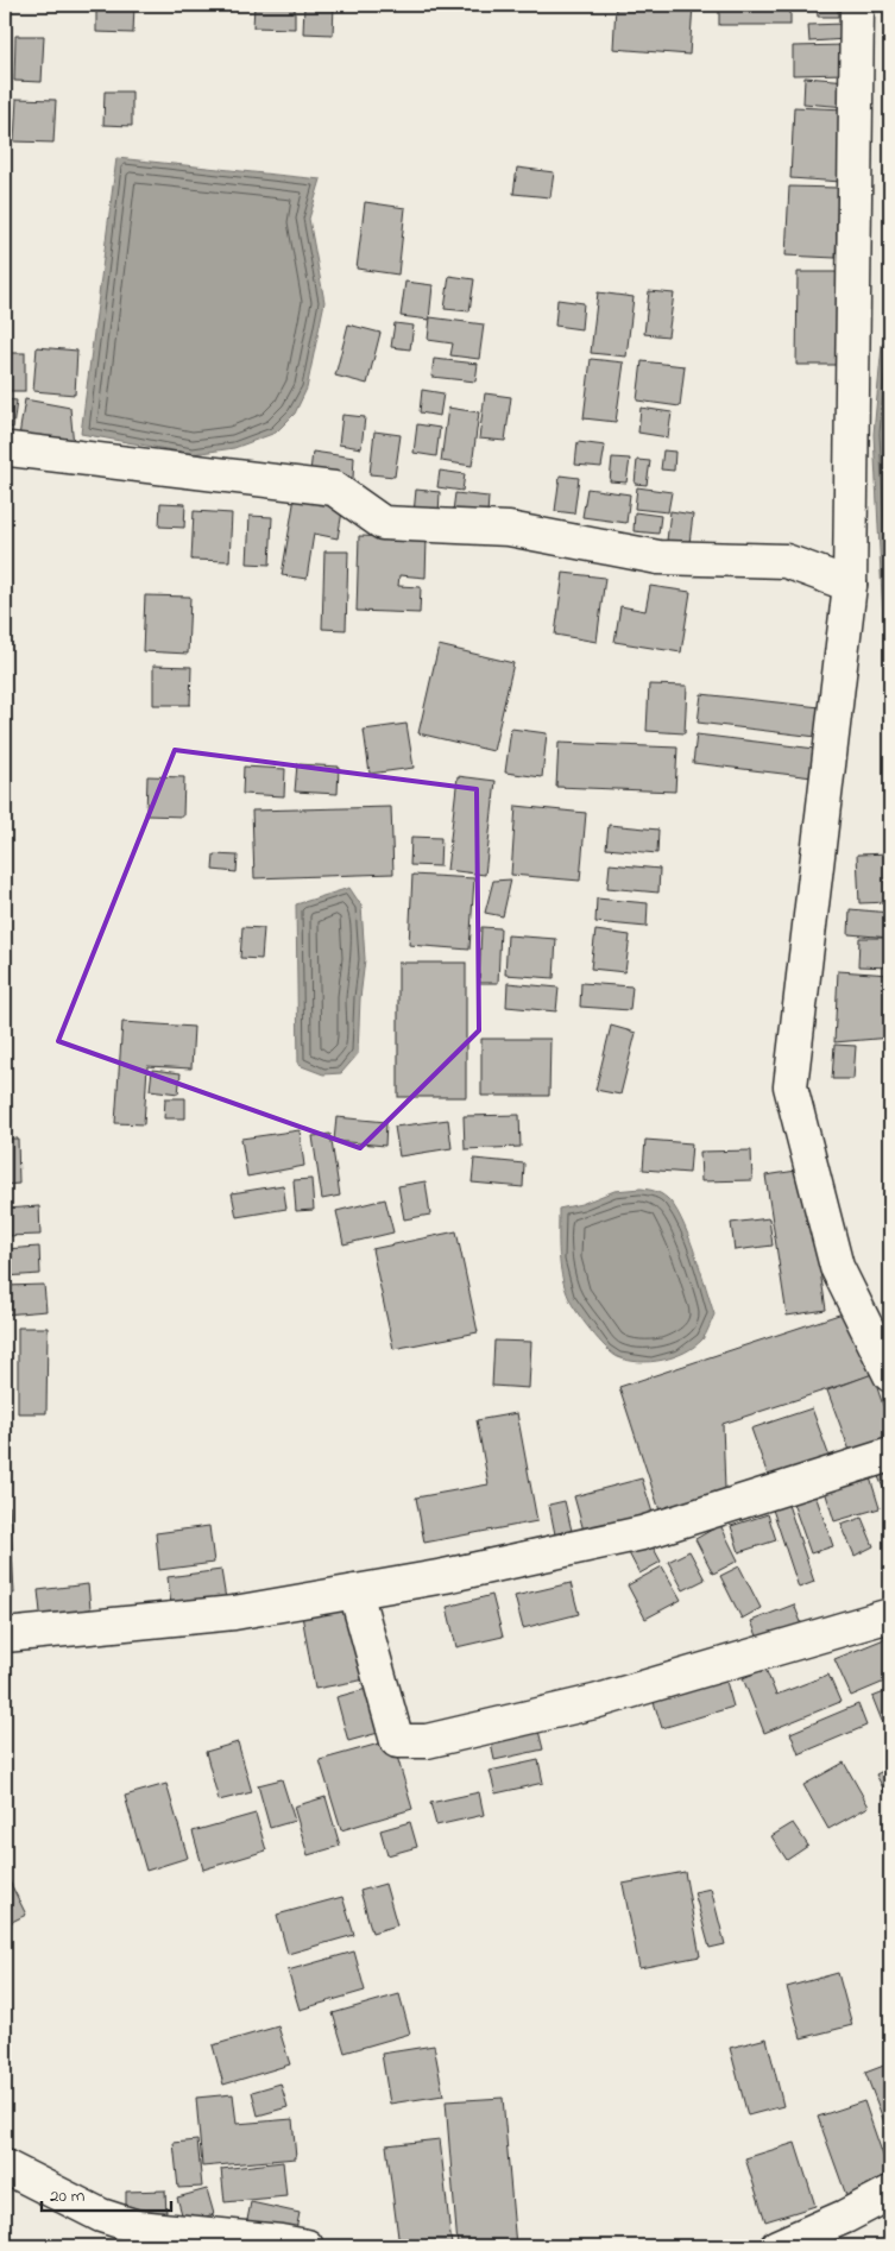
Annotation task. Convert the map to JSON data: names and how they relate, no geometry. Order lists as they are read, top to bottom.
{
  "scale_bar": "20 m"
}
